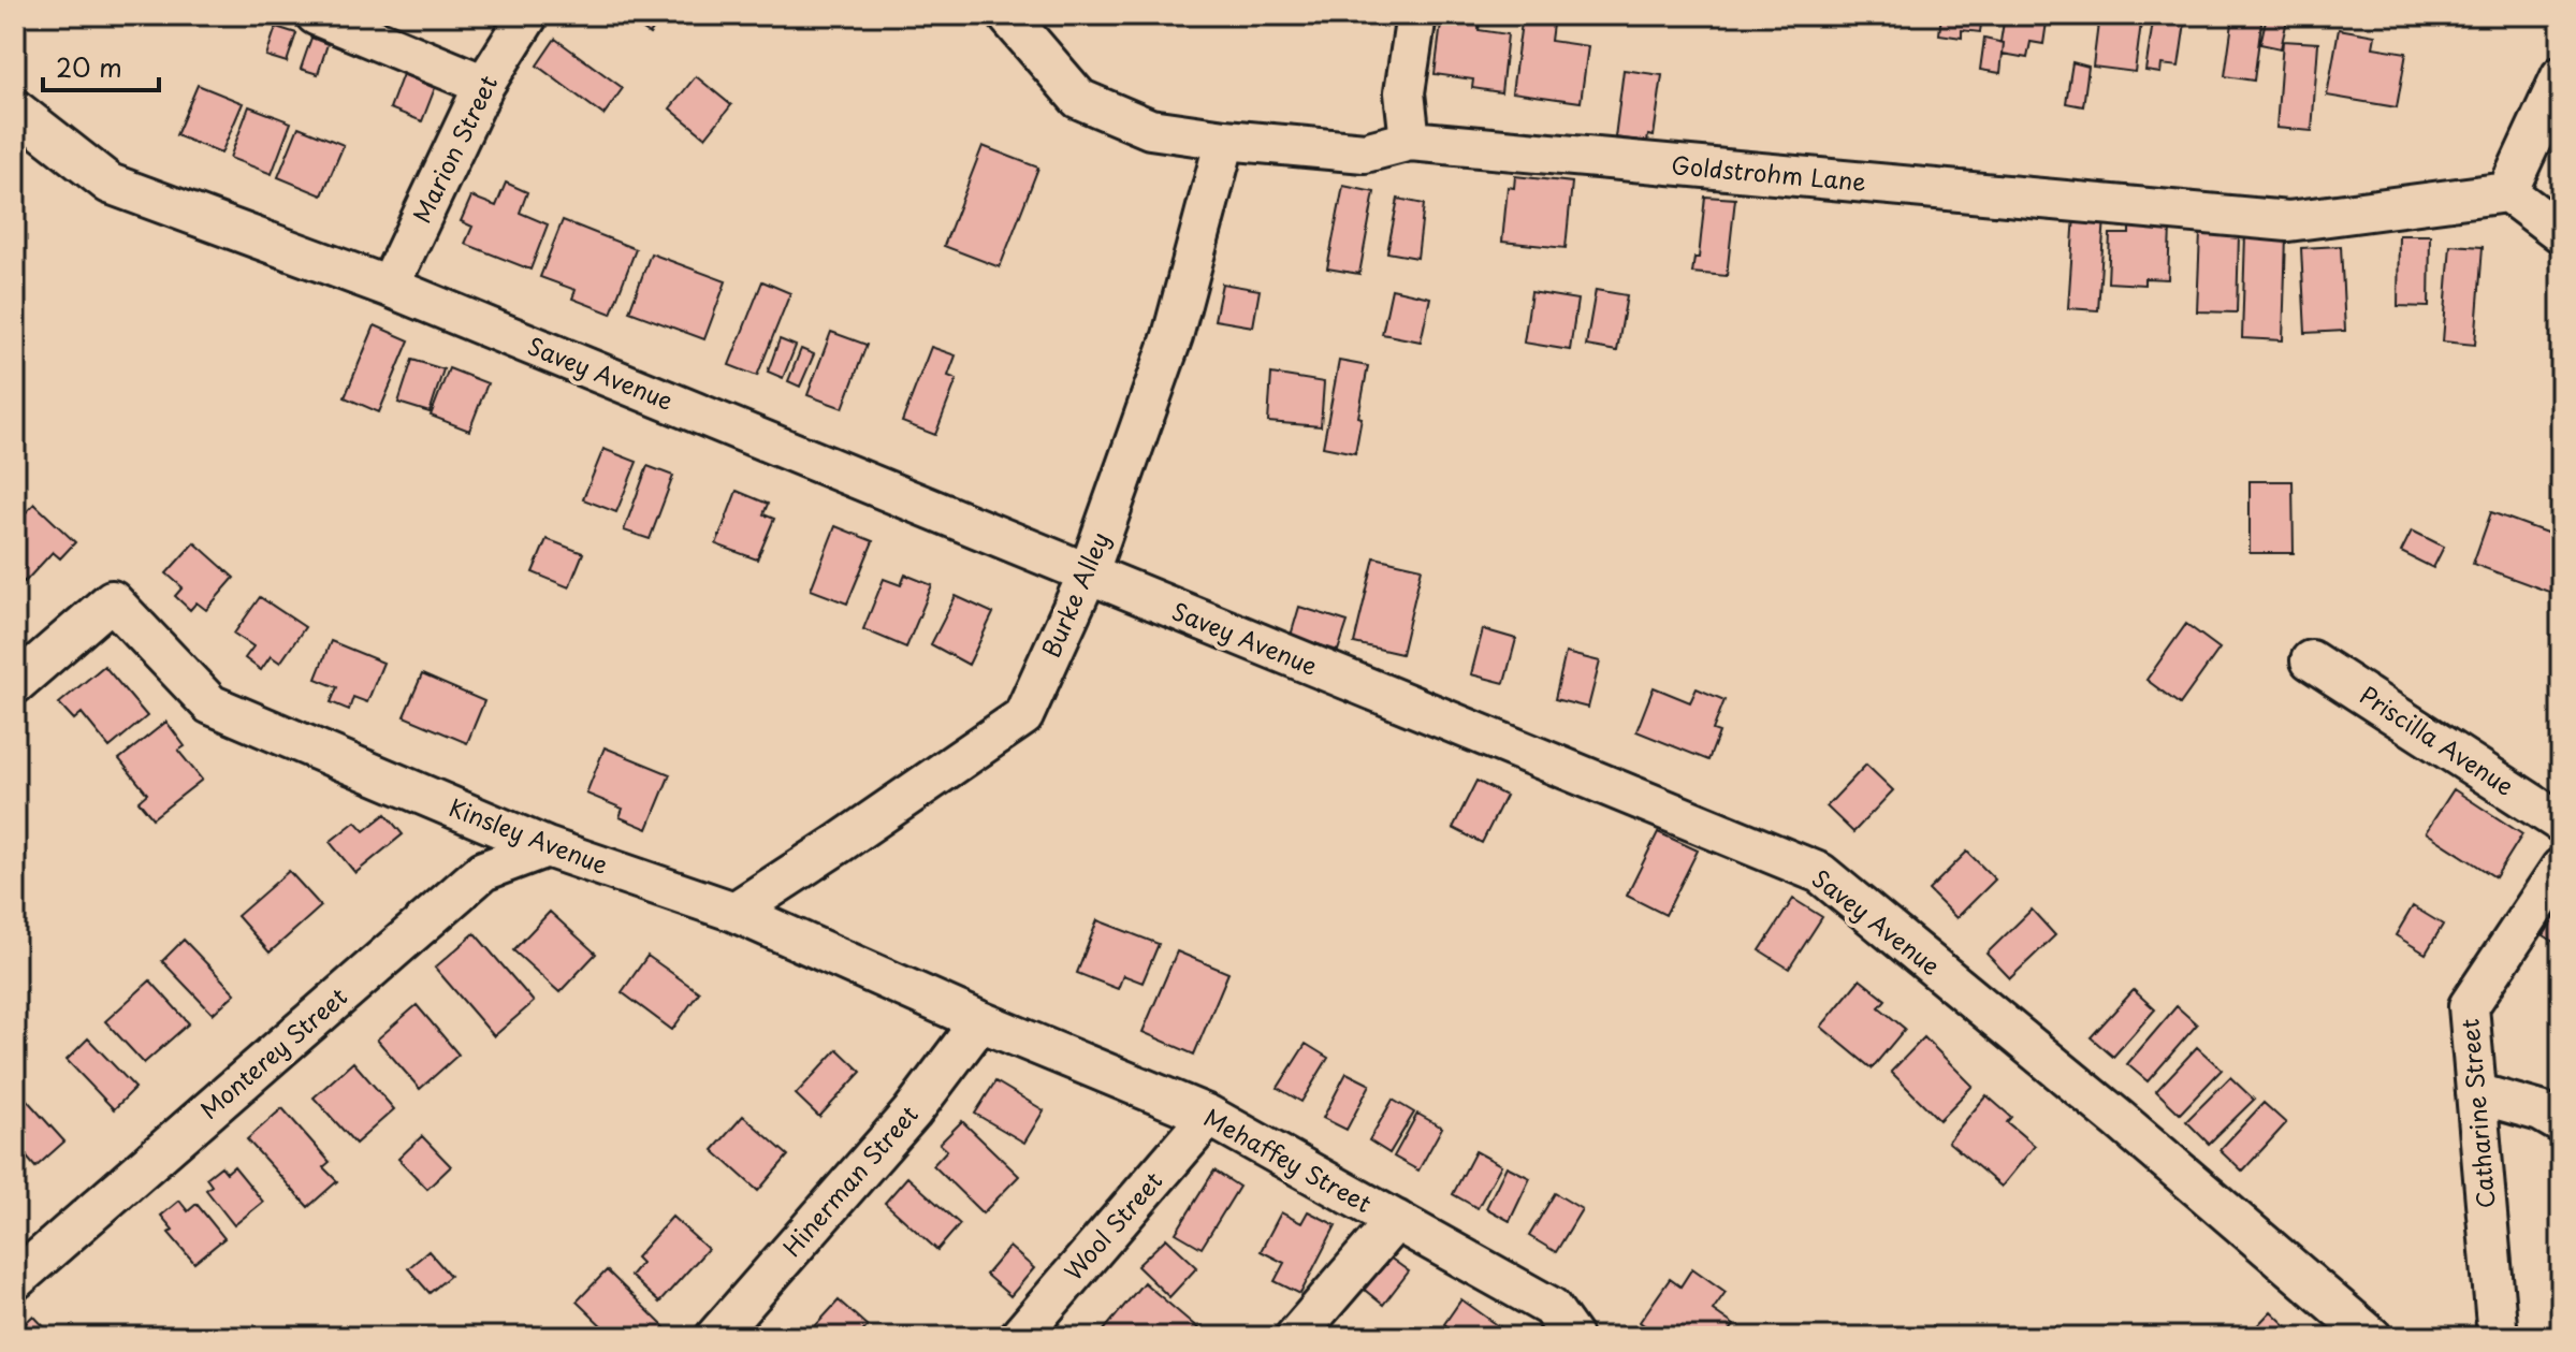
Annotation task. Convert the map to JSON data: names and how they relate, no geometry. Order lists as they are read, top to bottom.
{
  "streets": {
    "street": [
      "Marion Street",
      "Goldstrohm Lane",
      "Savey Avenue",
      "Burke Alley",
      "Priscilla Avenue",
      "Kinsley Avenue",
      "Monterey Street",
      "Catharine Street",
      "Mehaffey Street",
      "Hinerman Street",
      "Wool Street"
    ]
  },
  "crossings": [
    ["Marion Street", "Savey Avenue"],
    ["Goldstrohm Lane", "Burke Alley"],
    ["Savey Avenue", "Burke Alley"],
    ["Burke Alley", "Kinsley Avenue"],
    ["Kinsley Avenue", "Monterey Street"],
    ["Kinsley Avenue", "Mehaffey Street"],
    ["Kinsley Avenue", "Hinerman Street"],
    ["Mehaffey Street", "Hinerman Street"],
    ["Mehaffey Street", "Wool Street"]
  ],
  "scale_bar": "20 m"
}
